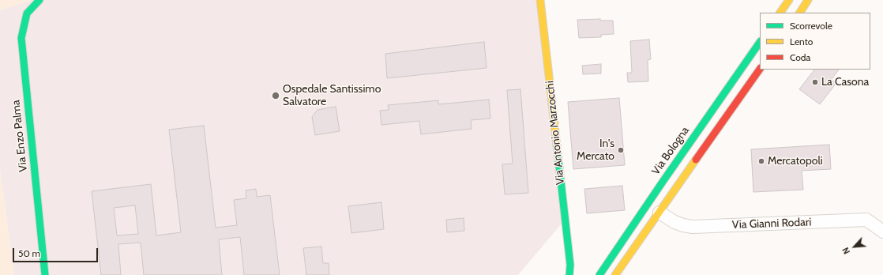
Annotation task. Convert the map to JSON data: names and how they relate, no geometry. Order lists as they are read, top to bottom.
{
  "streets": {
    "main road": ["Via Antonio Marzocchi", "Via Enzo Palma", "Via Bologna"],
    "street": ["Via Gianni Rodari"]
  },
  "places": [
    "La Casona",
    "Ospedale Santissimo Salvatore",
    "In's Mercato",
    "Mercatopoli"
  ],
  "legend": ["Scorrevole", "Lento", "Coda"],
  "scale_bar": "50 m",
  "north": "bottom left"
}
